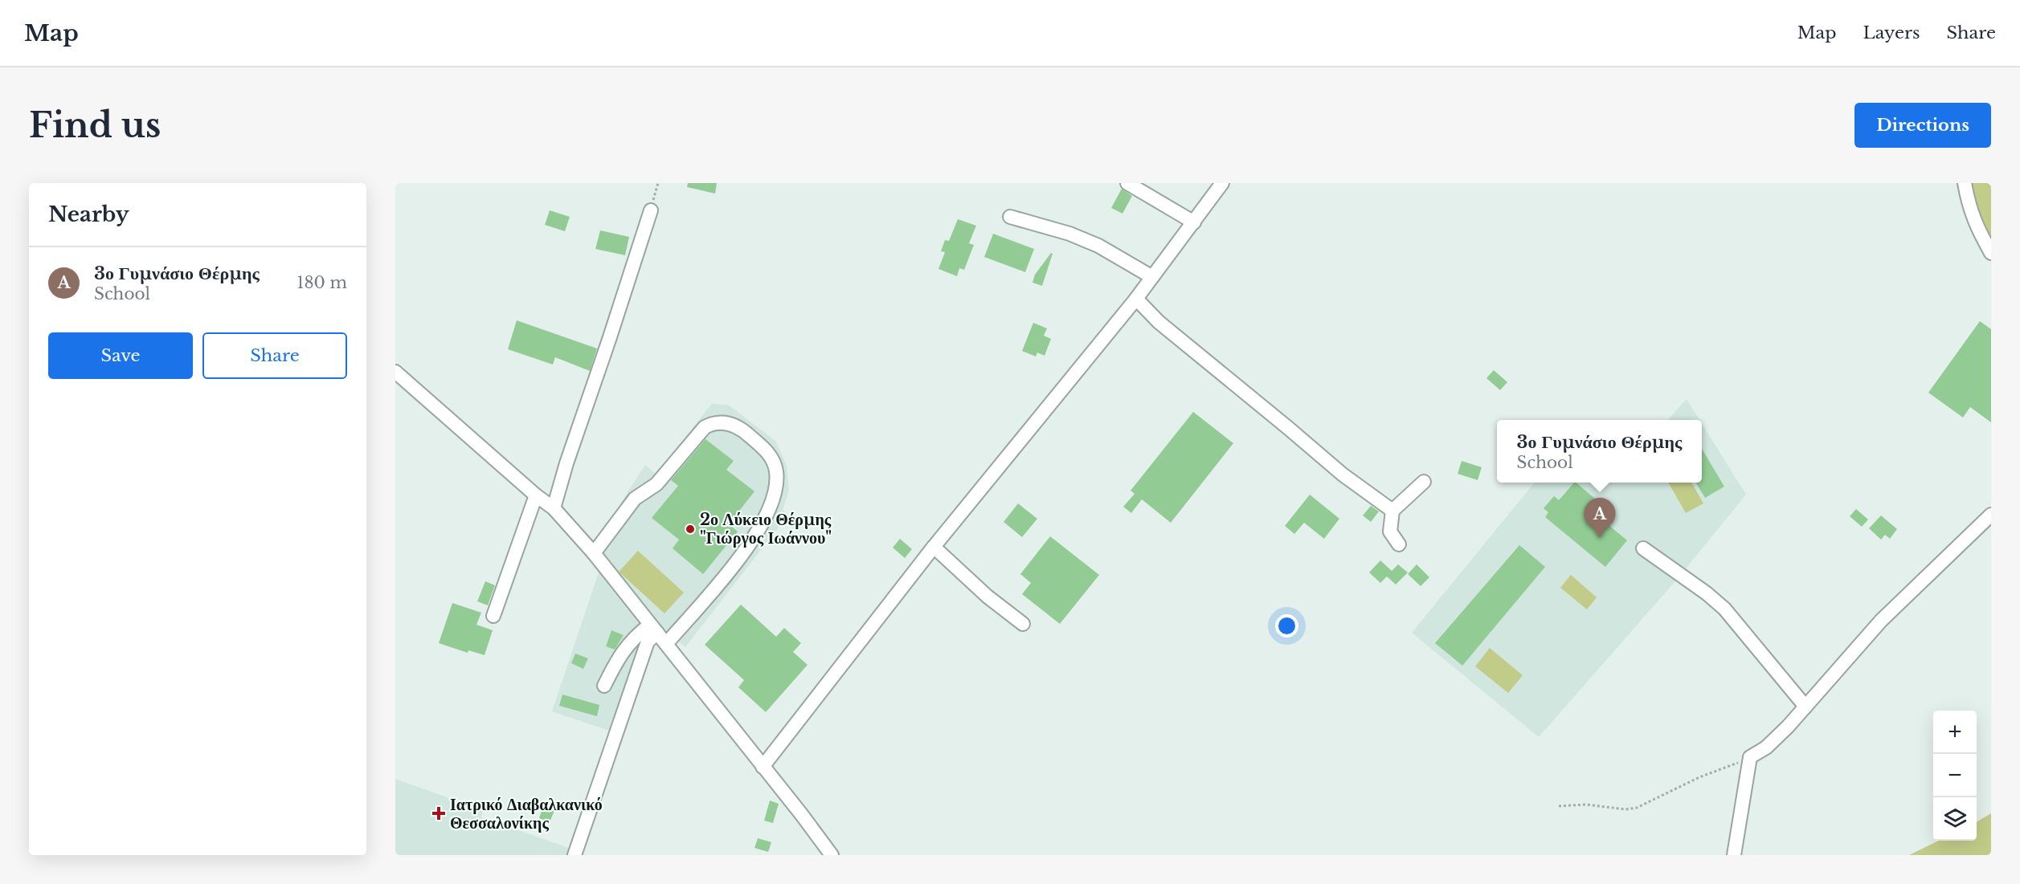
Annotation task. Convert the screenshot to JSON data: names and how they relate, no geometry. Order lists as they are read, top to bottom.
{
  "places": {
    "other": ["2ο Λύκειο Θέρμης \"Γιώργος Ιωάννου\""],
    "health": ["Ιατρικό Διαβαλκανικό Θεσσαλονίκης"]
  },
  "page": {
    "header": "Map",
    "nav": ["Map", "Layers", "Share"],
    "buttons": [
      "Directions",
      ["Save", "Share"]
    ],
    "title": "Find us",
    "heading": "Nearby",
    "list": [
      {
        "mark": "A",
        "name": "3ο Γυμνάσιο Θέρμης",
        "note": "School",
        "value": "180 m"
      }
    ],
    "popup": ["3ο Γυμνάσιο Θέρμης", "School"],
    "pins": "A",
    "map_buttons": ["+", "−"]
  }
}
